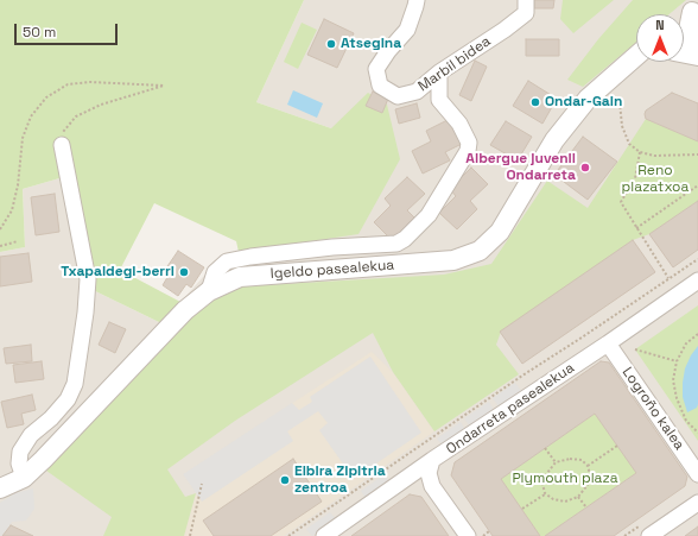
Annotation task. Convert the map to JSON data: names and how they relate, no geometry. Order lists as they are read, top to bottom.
{
  "streets": {
    "street": [
      "Marbil bidea",
      "Igeldo pasealekua",
      "Ondarreta pasealekua",
      "Logroño kalea"
    ]
  },
  "crossings": [
    ["Ondarreta pasealekua", "Logroño kalea"]
  ],
  "parks": ["Reno plazatxoa", "Plymouth plaza"],
  "places": [
    "Atsegina",
    "Ondar-Gain",
    "Albergue juvenil Ondarreta",
    "Txapaldegi-berri",
    "Elbira Zipitria zentroa"
  ],
  "scale_bar": "50 m",
  "north": "top"
}
